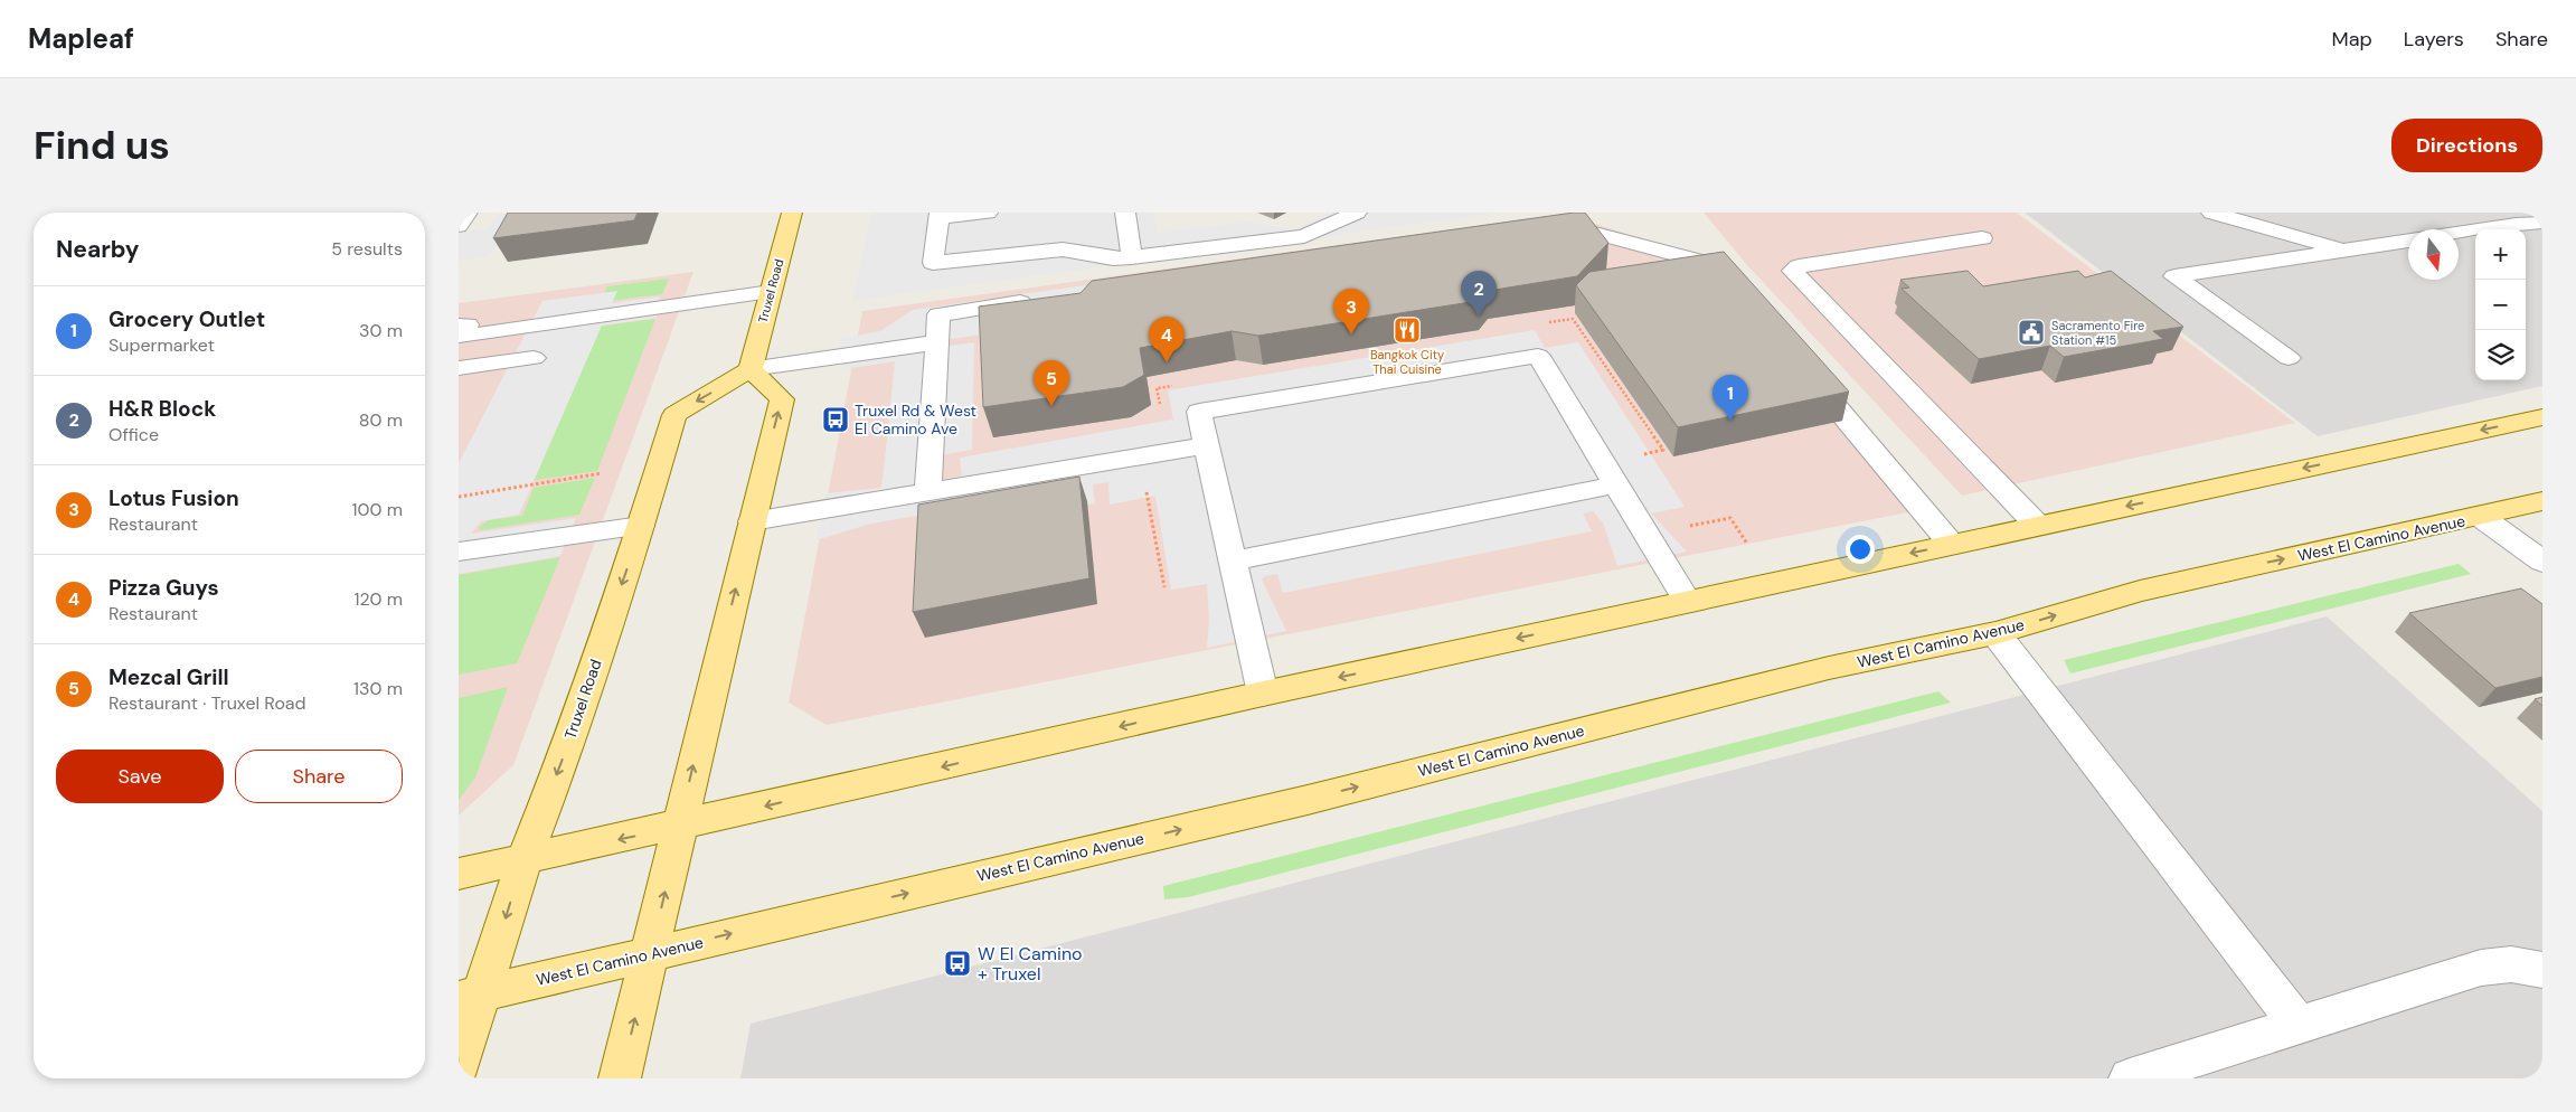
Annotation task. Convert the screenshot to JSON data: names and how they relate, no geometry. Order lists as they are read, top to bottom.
{
  "streets": {
    "main road": ["Truxel Road", "West El Camino Avenue"]
  },
  "crossings": [
    ["Truxel Road", "West El Camino Avenue"]
  ],
  "places": {
    "restaurant": ["Bangkok City Thai Cuisine"],
    "public building": ["Sacramento Fire Station #15"],
    "bus stop": ["Truxel Rd & West El Camino Ave", "W El Camino + Truxel"]
  },
  "north": "bottom",
  "page": {
    "header": "Mapleaf",
    "nav": ["Map", "Layers", "Share"],
    "buttons": [
      "Directions",
      ["Save", "Share"]
    ],
    "title": "Find us",
    "heading": ["Nearby", "5 results"],
    "map_buttons": ["+", "−"],
    "pins": [
      "2",
      "3",
      "4",
      "5",
      "1"
    ],
    "list": [
      {
        "mark": "1",
        "name": "Grocery Outlet",
        "note": "Supermarket",
        "value": "30 m"
      },
      {
        "mark": "2",
        "name": "H&R Block",
        "note": "Office",
        "value": "80 m"
      },
      {
        "mark": "3",
        "name": "Lotus Fusion",
        "note": "Restaurant",
        "value": "100 m"
      },
      {
        "mark": "4",
        "name": "Pizza Guys",
        "note": "Restaurant",
        "value": "120 m"
      },
      {
        "mark": "5",
        "name": "Mezcal Grill",
        "note": "Restaurant · Truxel Road",
        "value": "130 m"
      }
    ]
  }
}
